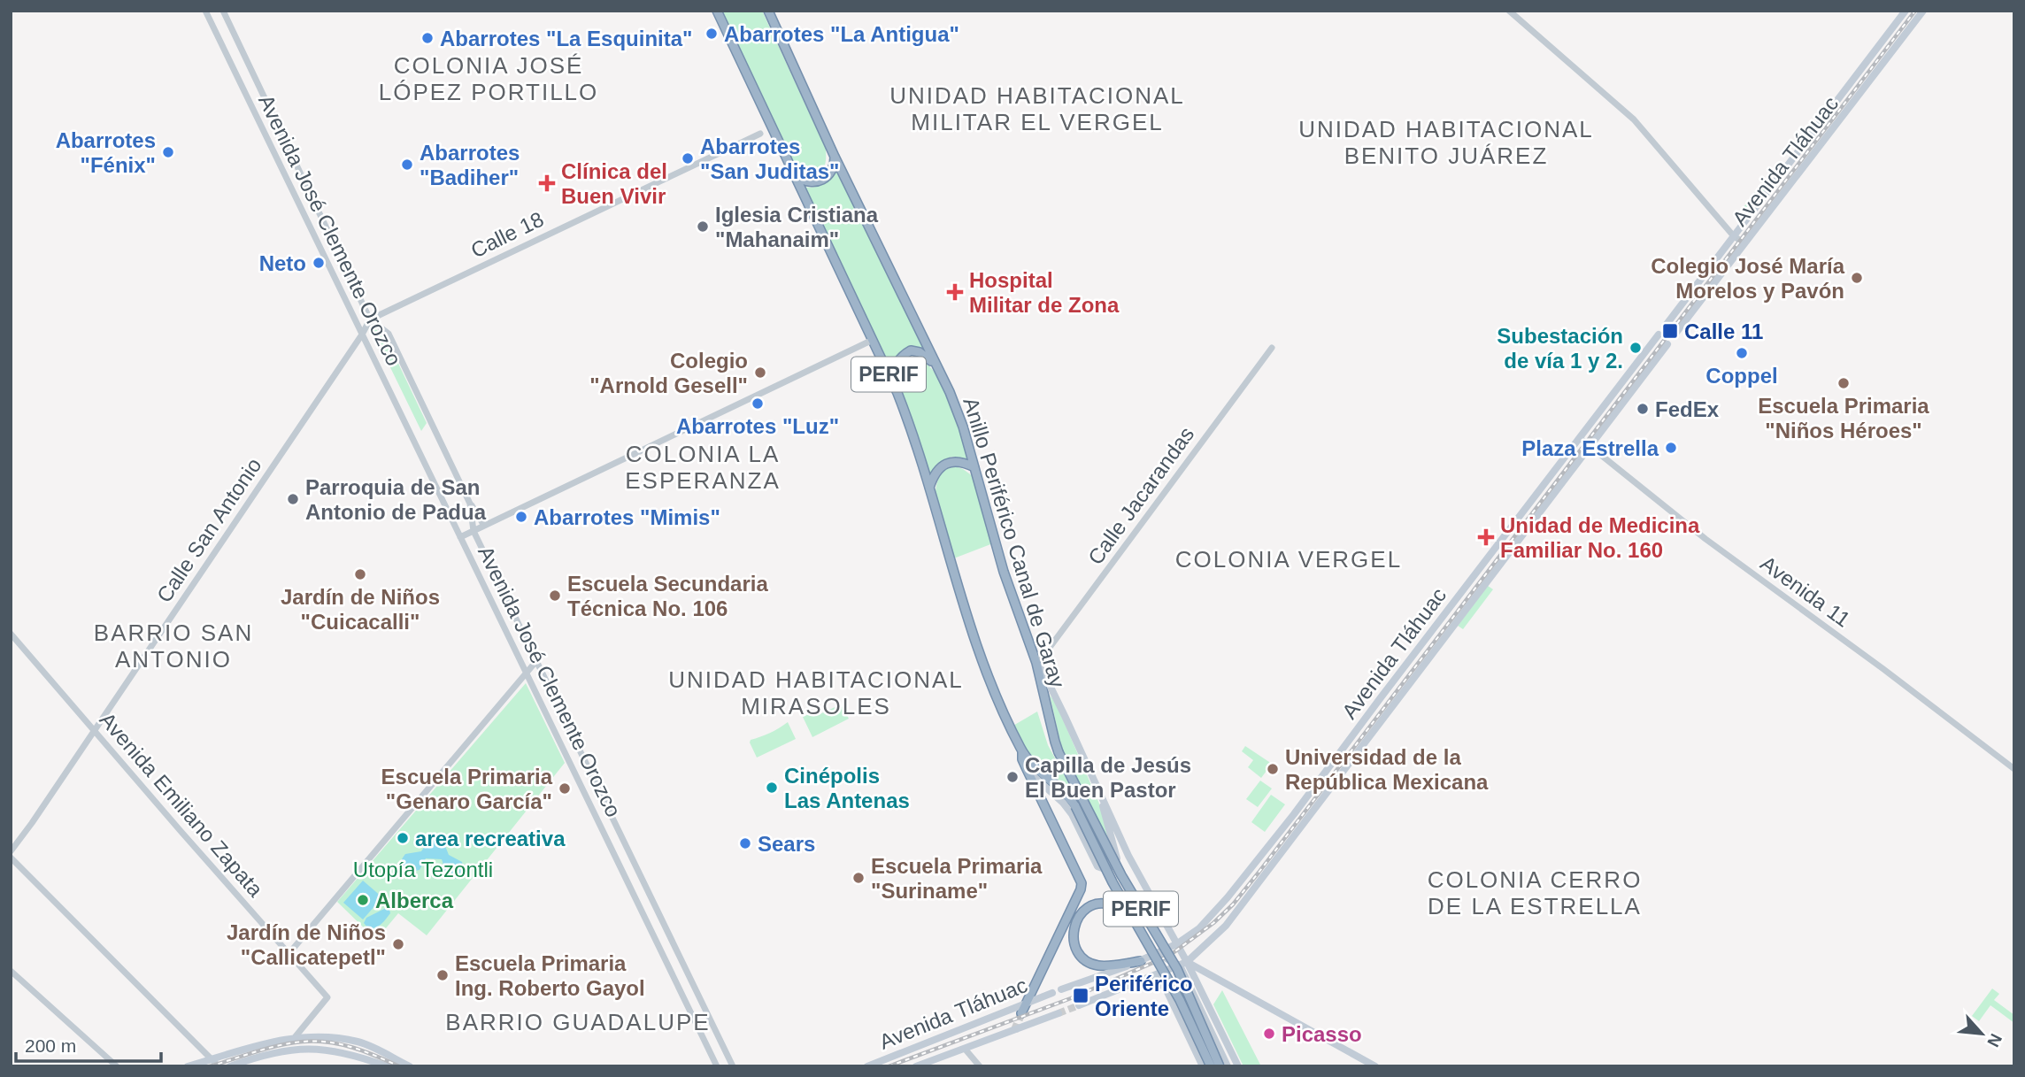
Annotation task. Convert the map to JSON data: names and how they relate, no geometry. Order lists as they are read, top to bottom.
{
  "streets": {
    "highway": ["PERIF", "Anillo Periférico Canal de Garay"],
    "main road": ["Avenida Tláhuac"],
    "street": [
      "Avenida José Clemente Orozco",
      "Calle 18",
      "Calle Jacarandas",
      "Calle San Antonio",
      "Avenida 11",
      "Avenida Emiliano Zapata"
    ]
  },
  "crossings": [
    ["Avenida Tláhuac", "Avenida 11"],
    ["Avenida José Clemente Orozco", "Calle 18"],
    ["Avenida José Clemente Orozco", "Calle San Antonio"],
    ["Calle 18", "Calle San Antonio"],
    ["Calle Jacarandas", "Anillo Periférico Canal de Garay"],
    ["Calle San Antonio", "Avenida Emiliano Zapata"]
  ],
  "districts": [
    "COLONIA JOSÉ LÓPEZ PORTILLO",
    "UNIDAD HABITACIONAL MILITAR EL VERGEL",
    "UNIDAD HABITACIONAL BENITO JUÁREZ",
    "COLONIA LA ESPERANZA",
    "COLONIA VERGEL",
    "BARRIO SAN ANTONIO",
    "UNIDAD HABITACIONAL MIRASOLES",
    "COLONIA CERRO DE LA ESTRELLA",
    "BARRIO GUADALUPE"
  ],
  "parks": ["Utopía Tezontli"],
  "places": {
    "other": [
      "Abarrotes \"La Antigua\"",
      "Abarrotes \"La Esquinita\"",
      "Abarrotes \"Fénix\"",
      "Abarrotes \"San Juditas\"",
      "Abarrotes \"Badiher\"",
      "Iglesia Cristiana \"Mahanaim\"",
      "Neto",
      "Colegio José María Morelos y Pavón",
      "Subestación de vía 1 y 2.",
      "Coppel",
      "Colegio \"Arnold Gesell\"",
      "Escuela Primaria \"Niños Héroes\"",
      "Abarrotes \"Luz\"",
      "FedEx",
      "Plaza Estrella",
      "Parroquia de San Antonio de Padua",
      "Abarrotes \"Mimis\"",
      "Jardín de Niños \"Cuicacalli\"",
      "Escuela Secundaria Técnica No. 106",
      "Universidad de la República Mexicana",
      "Capilla de Jesús El Buen Pastor",
      "Cinépolis Las Antenas",
      "Escuela Primaria \"Genaro García\"",
      "area recreativa",
      "Sears",
      "Escuela Primaria \"Suriname\"",
      "Alberca",
      "Jardín de Niños \"Callicatepetl\"",
      "Escuela Primaria Ing. Roberto Gayol",
      "Picasso"
    ],
    "health": ["Clínica del Buen Vivir", "Hospital Militar de Zona", "Unidad de Medicina Familiar No. 160"],
    "transit": ["Calle 11", "Periférico Oriente"]
  },
  "scale_bar": "200 m",
  "north": "bottom right"
}
